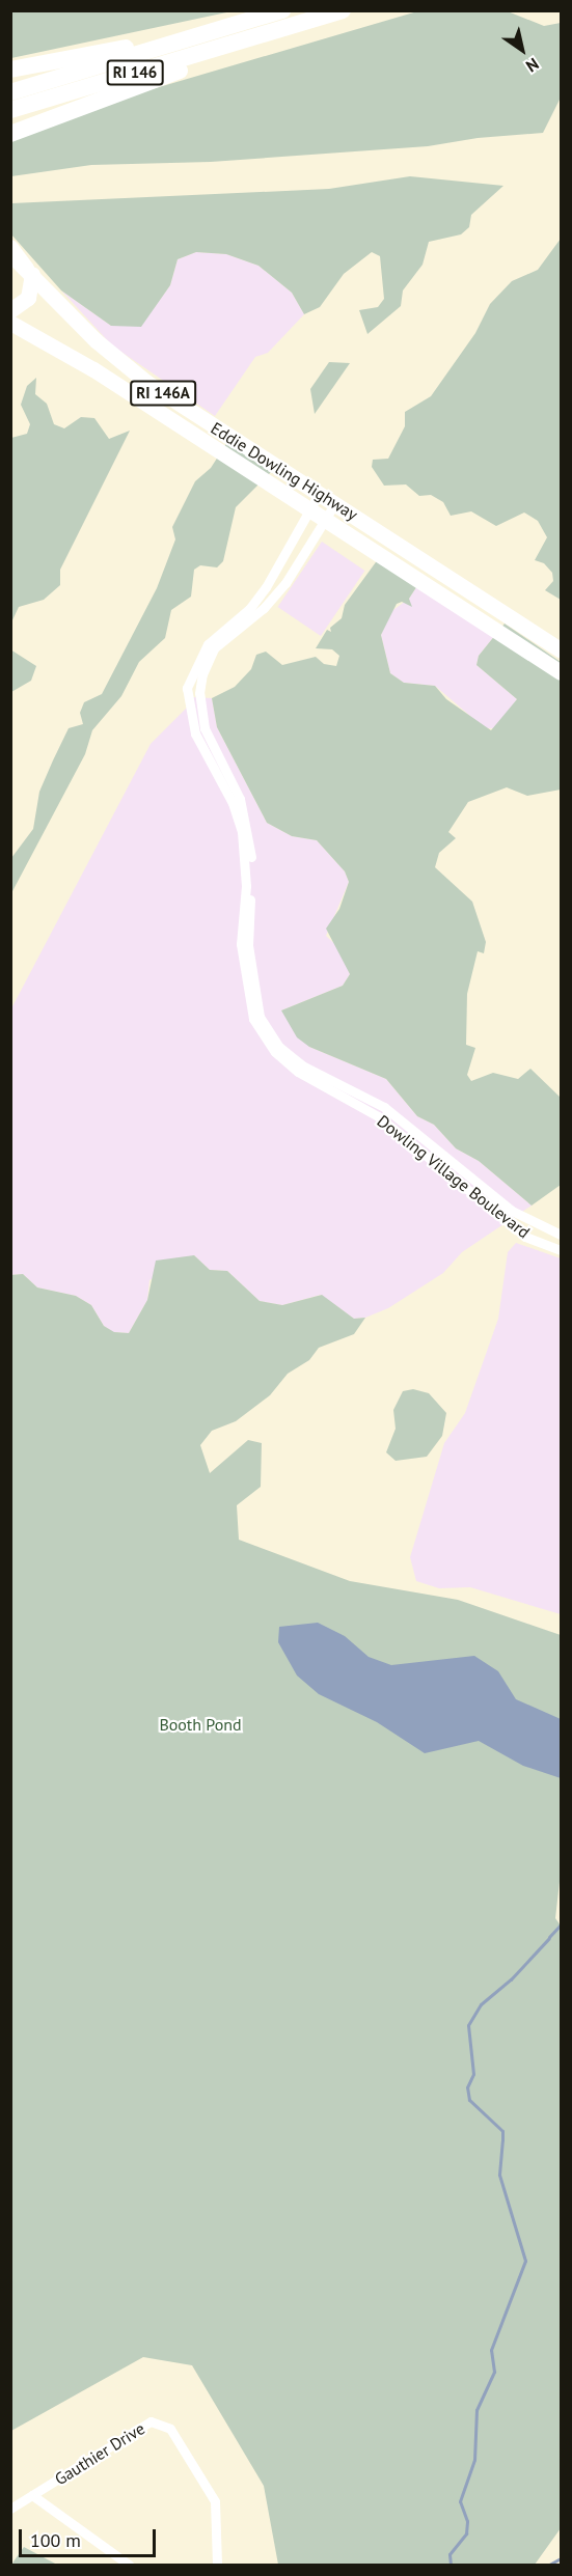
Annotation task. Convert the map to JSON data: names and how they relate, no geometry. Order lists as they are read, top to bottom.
{
  "streets": {
    "highway": ["RI 146"],
    "main road": ["RI 146A", "Eddie Dowling Highway"],
    "street": ["Dowling Village Boulevard", "Gauthier Drive"]
  },
  "crossings": [
    ["RI 146A", "Eddie Dowling Highway"],
    ["Eddie Dowling Highway", "Dowling Village Boulevard"]
  ],
  "parks": ["Booth Pond"],
  "scale_bar": "100 m",
  "north": "bottom right"
}
